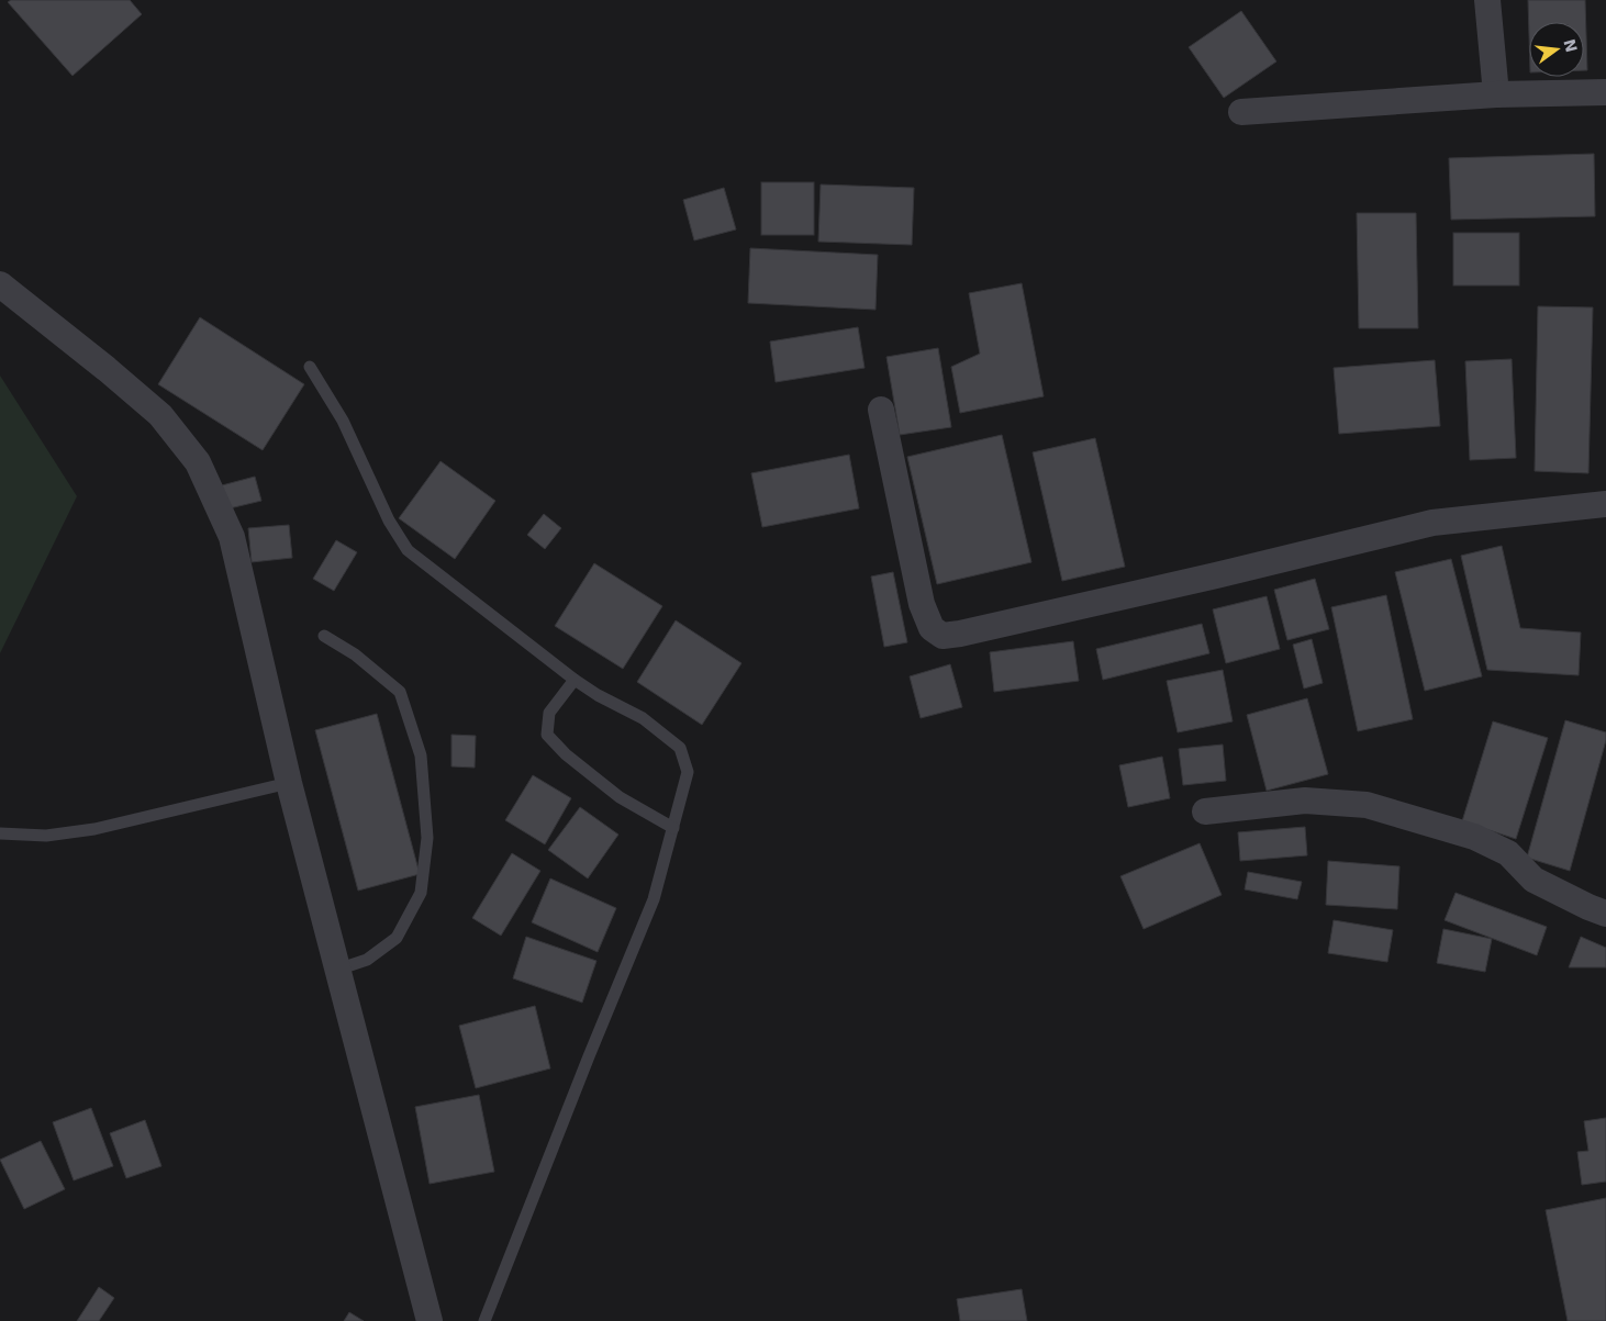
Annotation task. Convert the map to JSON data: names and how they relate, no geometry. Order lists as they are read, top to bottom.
{
  "north": "right"
}
